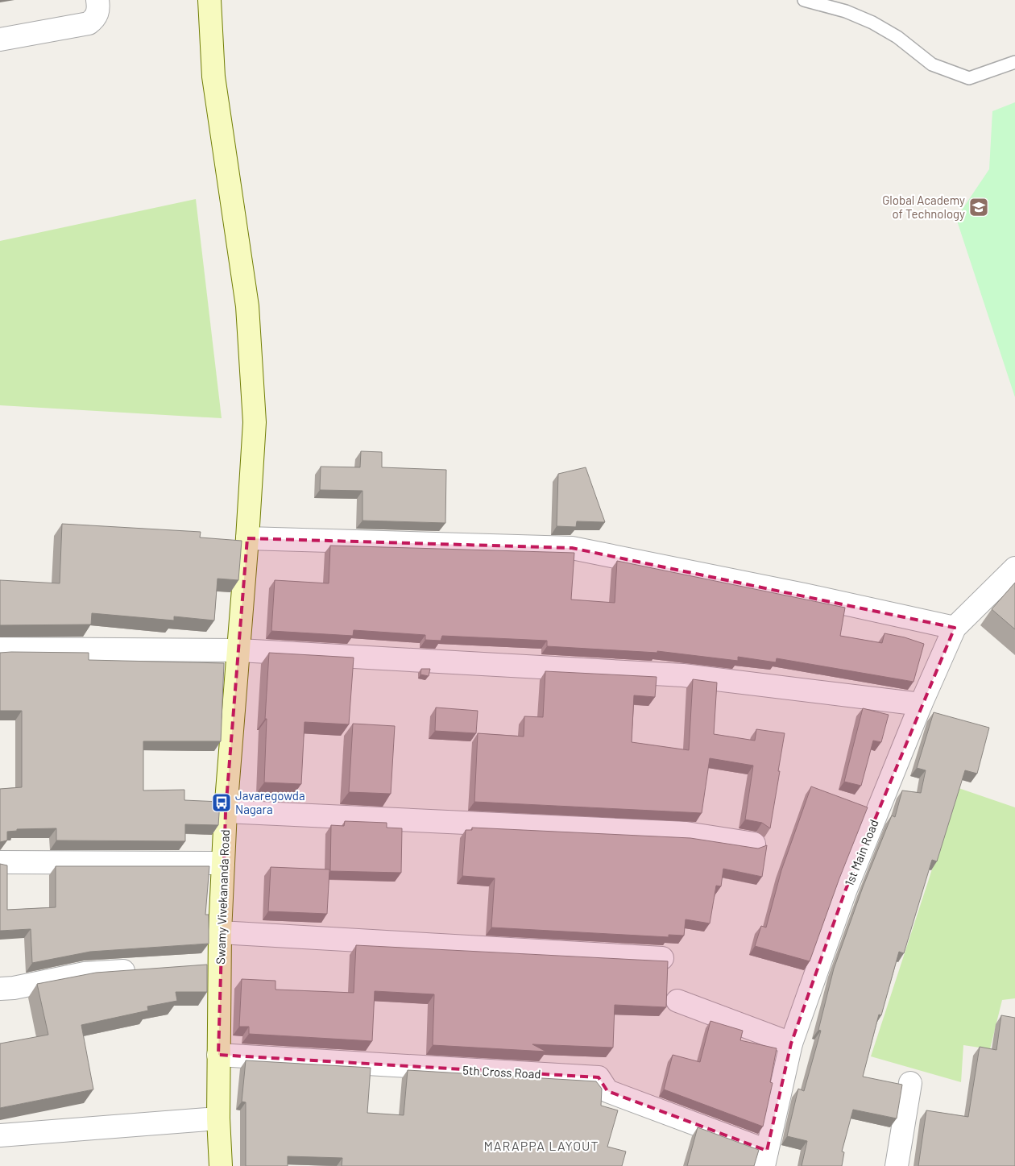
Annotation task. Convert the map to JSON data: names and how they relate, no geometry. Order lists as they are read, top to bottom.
{
  "streets": {
    "street": ["1st Main Road", "Swamy Vivekananda Road", "5th Cross Road"]
  },
  "crossings": [
    ["1st Main Road", "5th Cross Road"],
    ["Swamy Vivekananda Road", "5th Cross Road"]
  ],
  "districts": ["MARAPPA LAYOUT"],
  "places": {
    "school or university": ["Global Academy of Technology"],
    "bus stop": ["Javaregowda Nagara"]
  }
}
